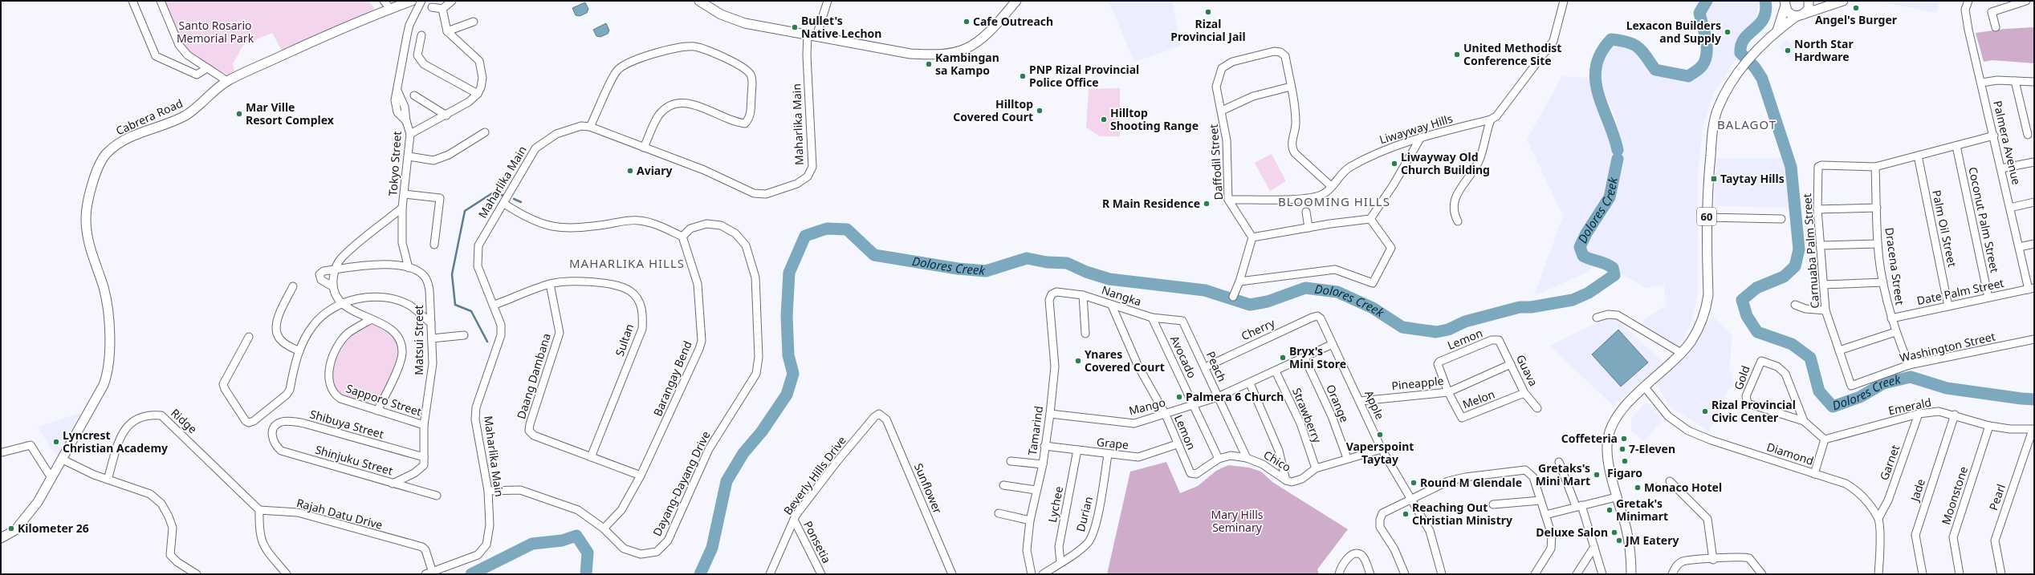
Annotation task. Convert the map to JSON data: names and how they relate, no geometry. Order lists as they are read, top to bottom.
{
  "streets": {
    "main road": ["Cabrera Road", "60"],
    "street": [
      "Maharlika Main",
      "Liwayway Hills",
      "Palmera Avenue",
      "Daffodil Street",
      "Tokyo Street",
      "Coconut Palm Street",
      "Palm Oil Street",
      "Carnuaba Palm Street",
      "Dracena Street",
      "Date Palm Street",
      "Nangka",
      "Cherry",
      "Lemon",
      "Matsui Street",
      "Sultan",
      "Washington Street",
      "Avocado",
      "Peach",
      "Guava",
      "Daang Dambana",
      "Gold",
      "Barangay Bend",
      "Pineapple",
      "Melon",
      "Sapporo Street",
      "Orange",
      "Apple",
      "Mango",
      "Emerald",
      "Strawberry",
      "Ridge",
      "Shibuya Street",
      "Tamarind",
      "Grape",
      "Diamond",
      "Shinjuku Street",
      "Chico",
      "Garnet",
      "Beverly Hills Drive",
      "Dayang-Dayang Drive",
      "Sunflower",
      "Jade",
      "Moonstone",
      "Pearl",
      "Lychee",
      "Rajah Datu Drive",
      "Durian",
      "Ponsetia"
    ]
  },
  "crossings": [
    ["Maharlika Main", "Sultan"],
    ["Maharlika Main", "Dayang-Dayang Drive"],
    ["Maharlika Main", "Rajah Datu Drive"],
    ["Liwayway Hills", "Daffodil Street"],
    ["Palmera Avenue", "Date Palm Street"],
    ["60", "Diamond"],
    ["Coconut Palm Street", "Date Palm Street"],
    ["Palm Oil Street", "Date Palm Street"],
    ["Carnuaba Palm Street", "Dracena Street"],
    ["Carnuaba Palm Street", "Washington Street"],
    ["Dracena Street", "Date Palm Street"],
    ["Dracena Street", "Washington Street"],
    ["Nangka", "Lemon"],
    ["Nangka", "Avocado"],
    ["Nangka", "Peach"],
    ["Nangka", "Tamarind"],
    ["Cherry", "Peach"],
    ["Cherry", "Apple"],
    ["Lemon", "Guava"],
    ["Lemon", "Melon"],
    ["Lemon", "Mango"],
    ["Lemon", "Grape"],
    ["Lemon", "Chico"],
    ["Matsui Street", "Sapporo Street"],
    ["Matsui Street", "Shibuya Street"],
    ["Matsui Street", "Shinjuku Street"],
    ["Sultan", "Daang Dambana"],
    ["Avocado", "Mango"],
    ["Avocado", "Chico"],
    ["Peach", "Mango"],
    ["Peach", "Chico"],
    ["Guava", "Pineapple"],
    ["Guava", "Melon"],
    ["Gold", "Emerald"],
    ["Barangay Bend", "Dayang-Dayang Drive"],
    ["Pineapple", "Melon"],
    ["Pineapple", "Apple"],
    ["Orange", "Mango"],
    ["Orange", "Chico"],
    ["Apple", "Mango"],
    ["Apple", "Chico"],
    ["Mango", "Strawberry"],
    ["Mango", "Tamarind"],
    ["Emerald", "Garnet"],
    ["Emerald", "Jade"],
    ["Emerald", "Moonstone"],
    ["Emerald", "Pearl"],
    ["Strawberry", "Chico"],
    ["Ridge", "Rajah Datu Drive"],
    ["Shibuya Street", "Shinjuku Street"],
    ["Tamarind", "Grape"],
    ["Grape", "Lychee"],
    ["Grape", "Durian"],
    ["Diamond", "Garnet"],
    ["Beverly Hills Drive", "Sunflower"],
    ["Beverly Hills Drive", "Ponsetia"],
    ["Lychee", "Durian"]
  ],
  "districts": ["BALAGOT", "BLOOMING HILLS", "MAHARLIKA HILLS"],
  "water": ["Dolores Creek"],
  "parks": ["Santo Rosario Memorial Park", "Mary Hills Seminary"],
  "places": {
    "other": [
      "Angel's Burger",
      "Rizal Provincial Jail",
      "Cafe Outreach",
      "Bullet's Native Lechon",
      "Lexacon Builders and Supply",
      "North Star Hardware",
      "United Methodist Conference Site",
      "Kambingan sa Kampo",
      "PNP Rizal Provincial Police Office",
      "Hilltop Covered Court",
      "Mar Ville Resort Complex",
      "Hilltop Shooting Range",
      "Liwayway Old Church Building",
      "Aviary",
      "R Main Residence",
      "Bryx's Mini Store",
      "Ynares Covered Court",
      "Palmera 6 Church",
      "Rizal Provincial Civic Center",
      "Vaperspoint Taytay",
      "Coffeteria",
      "Lyncrest Christian Academy",
      "7-Eleven",
      "Figaro",
      "Gretaks's Mini Mart",
      "Round M Glendale",
      "Monaco Hotel",
      "Gretak's Minimart",
      "Reaching Out Christian Ministry",
      "Kilometer 26",
      "Deluxe Salon",
      "JM Eatery"
    ],
    "transit": ["Taytay Hills"]
  }
}
